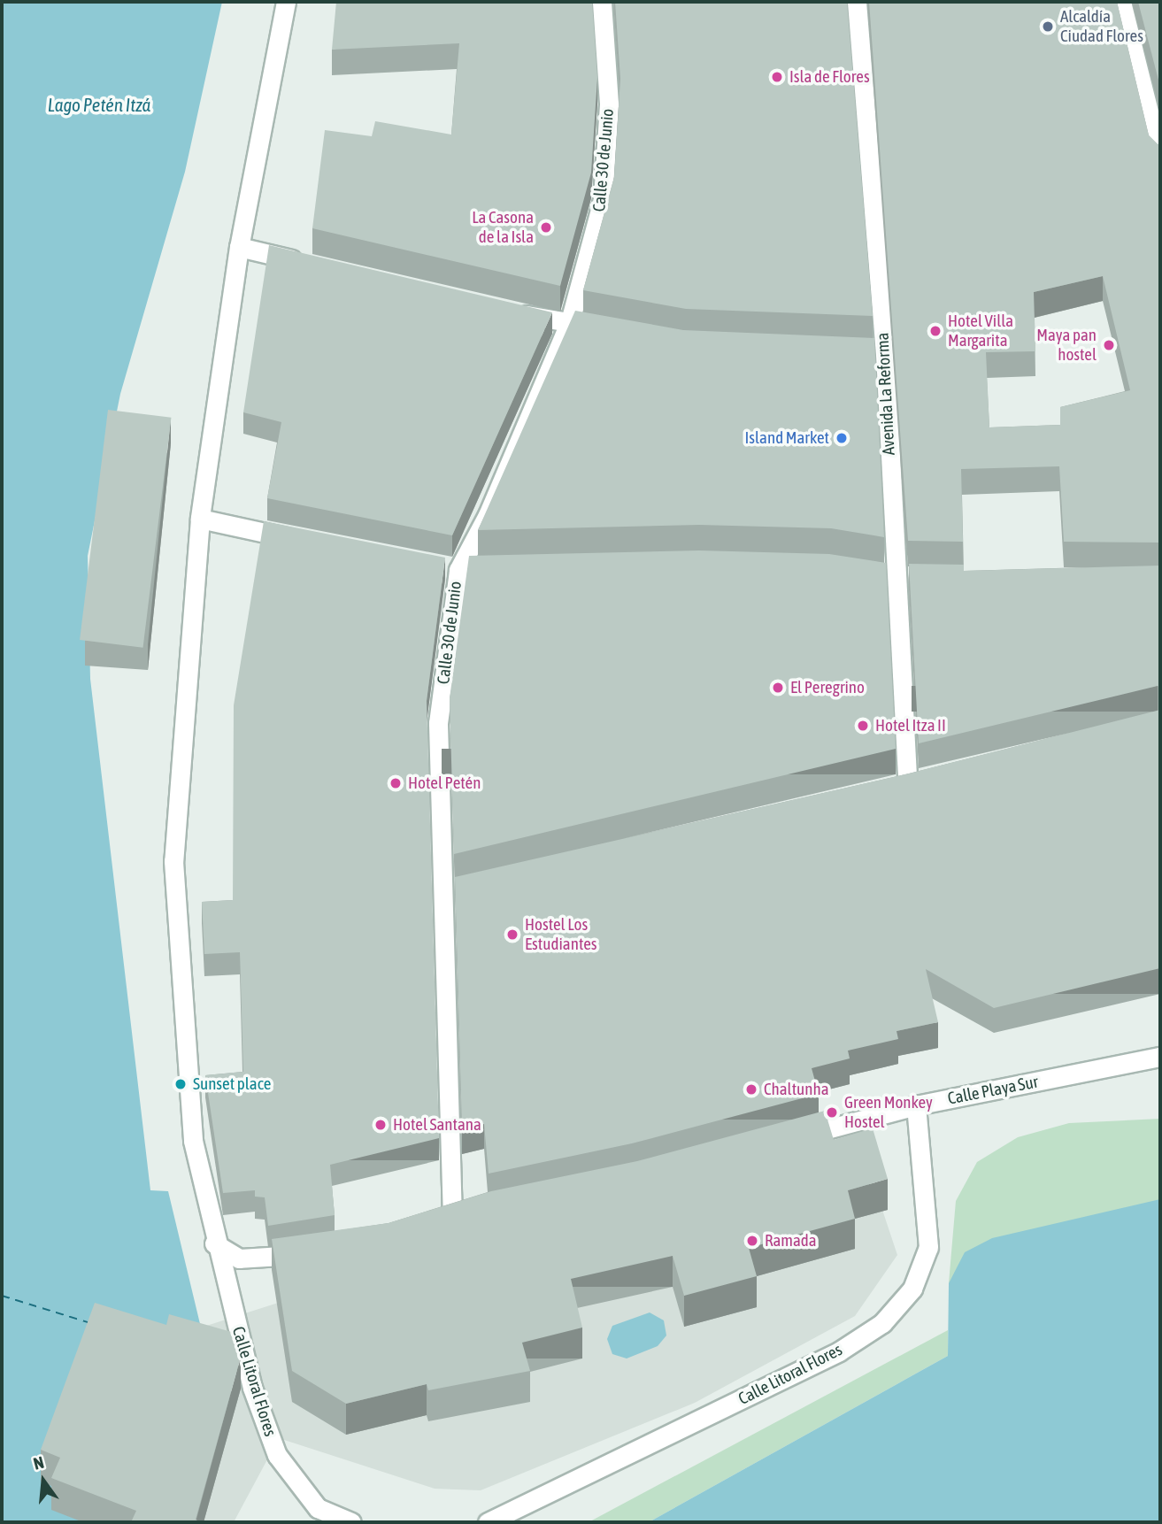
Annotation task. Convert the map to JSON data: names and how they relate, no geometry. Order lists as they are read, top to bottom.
{
  "streets": {
    "street": [
      "Calle 30 de Junio",
      "Avenida La Reforma",
      "Calle Playa Sur",
      "Calle Litoral Flores"
    ]
  },
  "crossings": [
    ["Calle Playa Sur", "Calle Litoral Flores"]
  ],
  "water": ["Lago Petén Itzá"],
  "places": [
    "Alcaldía Ciudad Flores",
    "Isla de Flores",
    "La Casona de la Isla",
    "Hotel Villa Margarita",
    "Maya pan hostel",
    "Island Market",
    "El Peregrino",
    "Hotel Itza II",
    "Hotel Petén",
    "Hostel Los Estudiantes",
    "Sunset place",
    "Chaltunha",
    "Green Monkey Hostel",
    "Hotel Santana",
    "Ramada"
  ],
  "north": "top"
}
